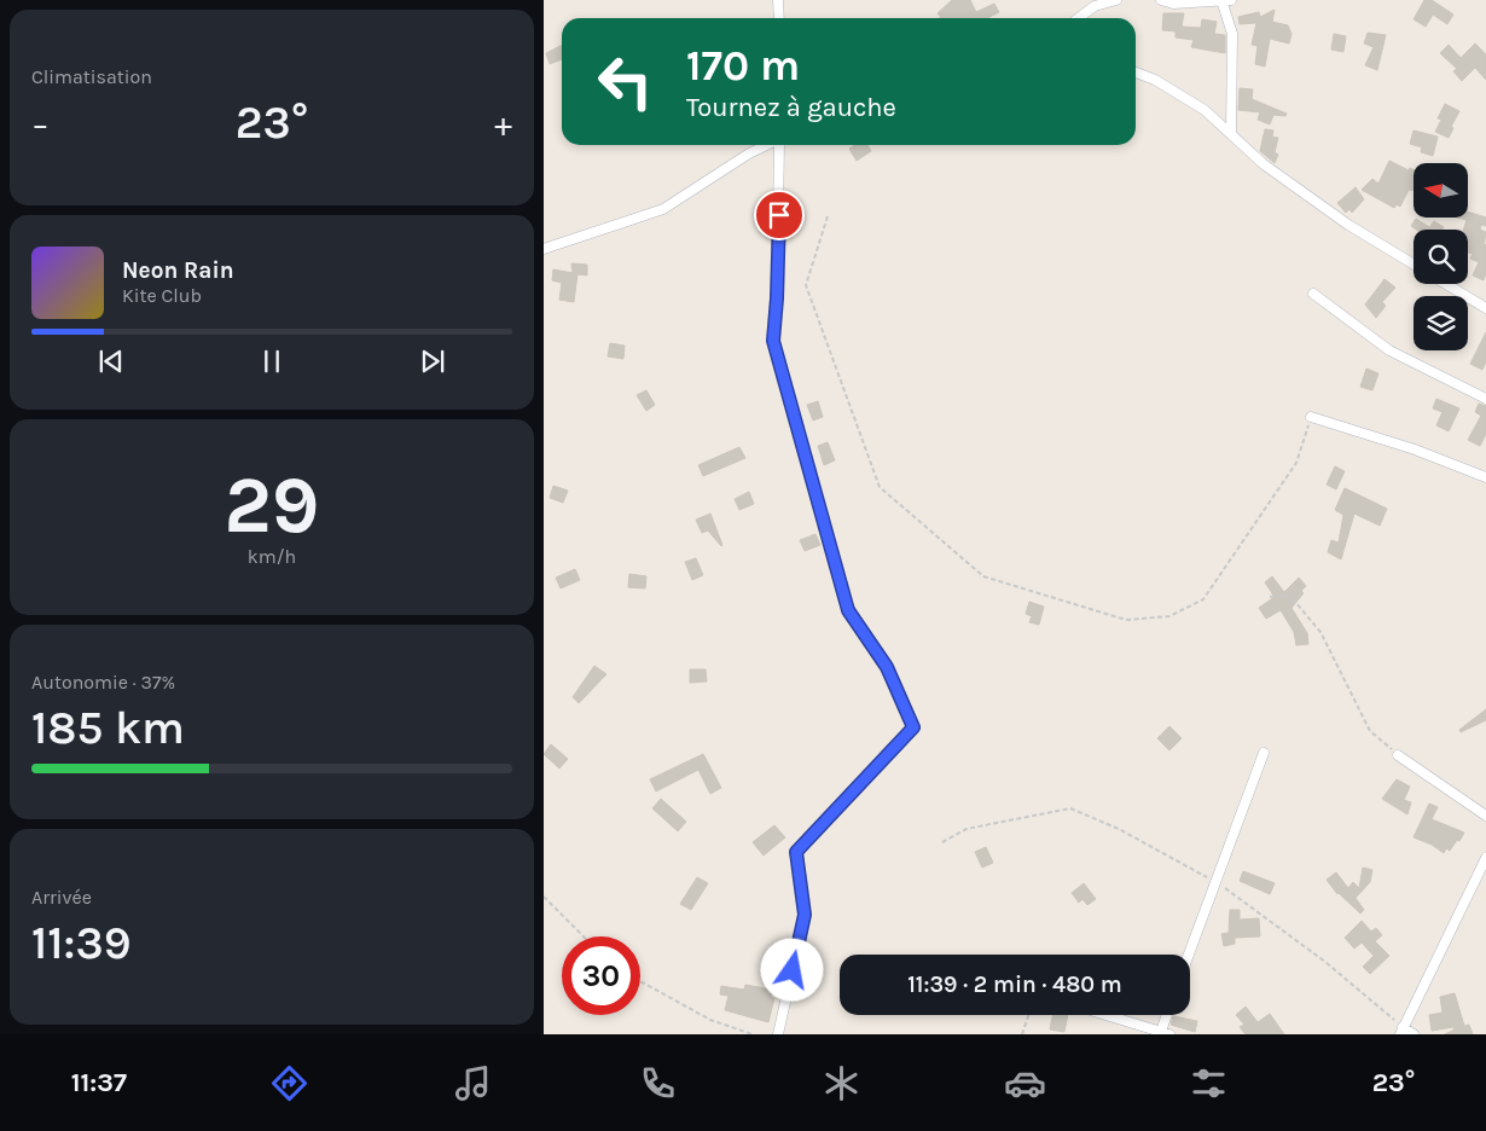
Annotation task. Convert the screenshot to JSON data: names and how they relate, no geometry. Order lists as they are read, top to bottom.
{
  "north": "left",
  "page": {
    "tile": [
      "Climatisation",
      ["29", "km/h"],
      ["Autonomie · 37%", "185 km"],
      ["Arrivée", "11:39"]
    ],
    "turn": ["170 m", "Tournez à gauche"],
    "heat": ["−", "23°", "+"],
    "song": ["Neon Rain", "Kite Club"],
    "limit": "30",
    "trip": "11:39 · 2 min · 480 m",
    "tabs": ["11:37", "23°"]
  }
}
